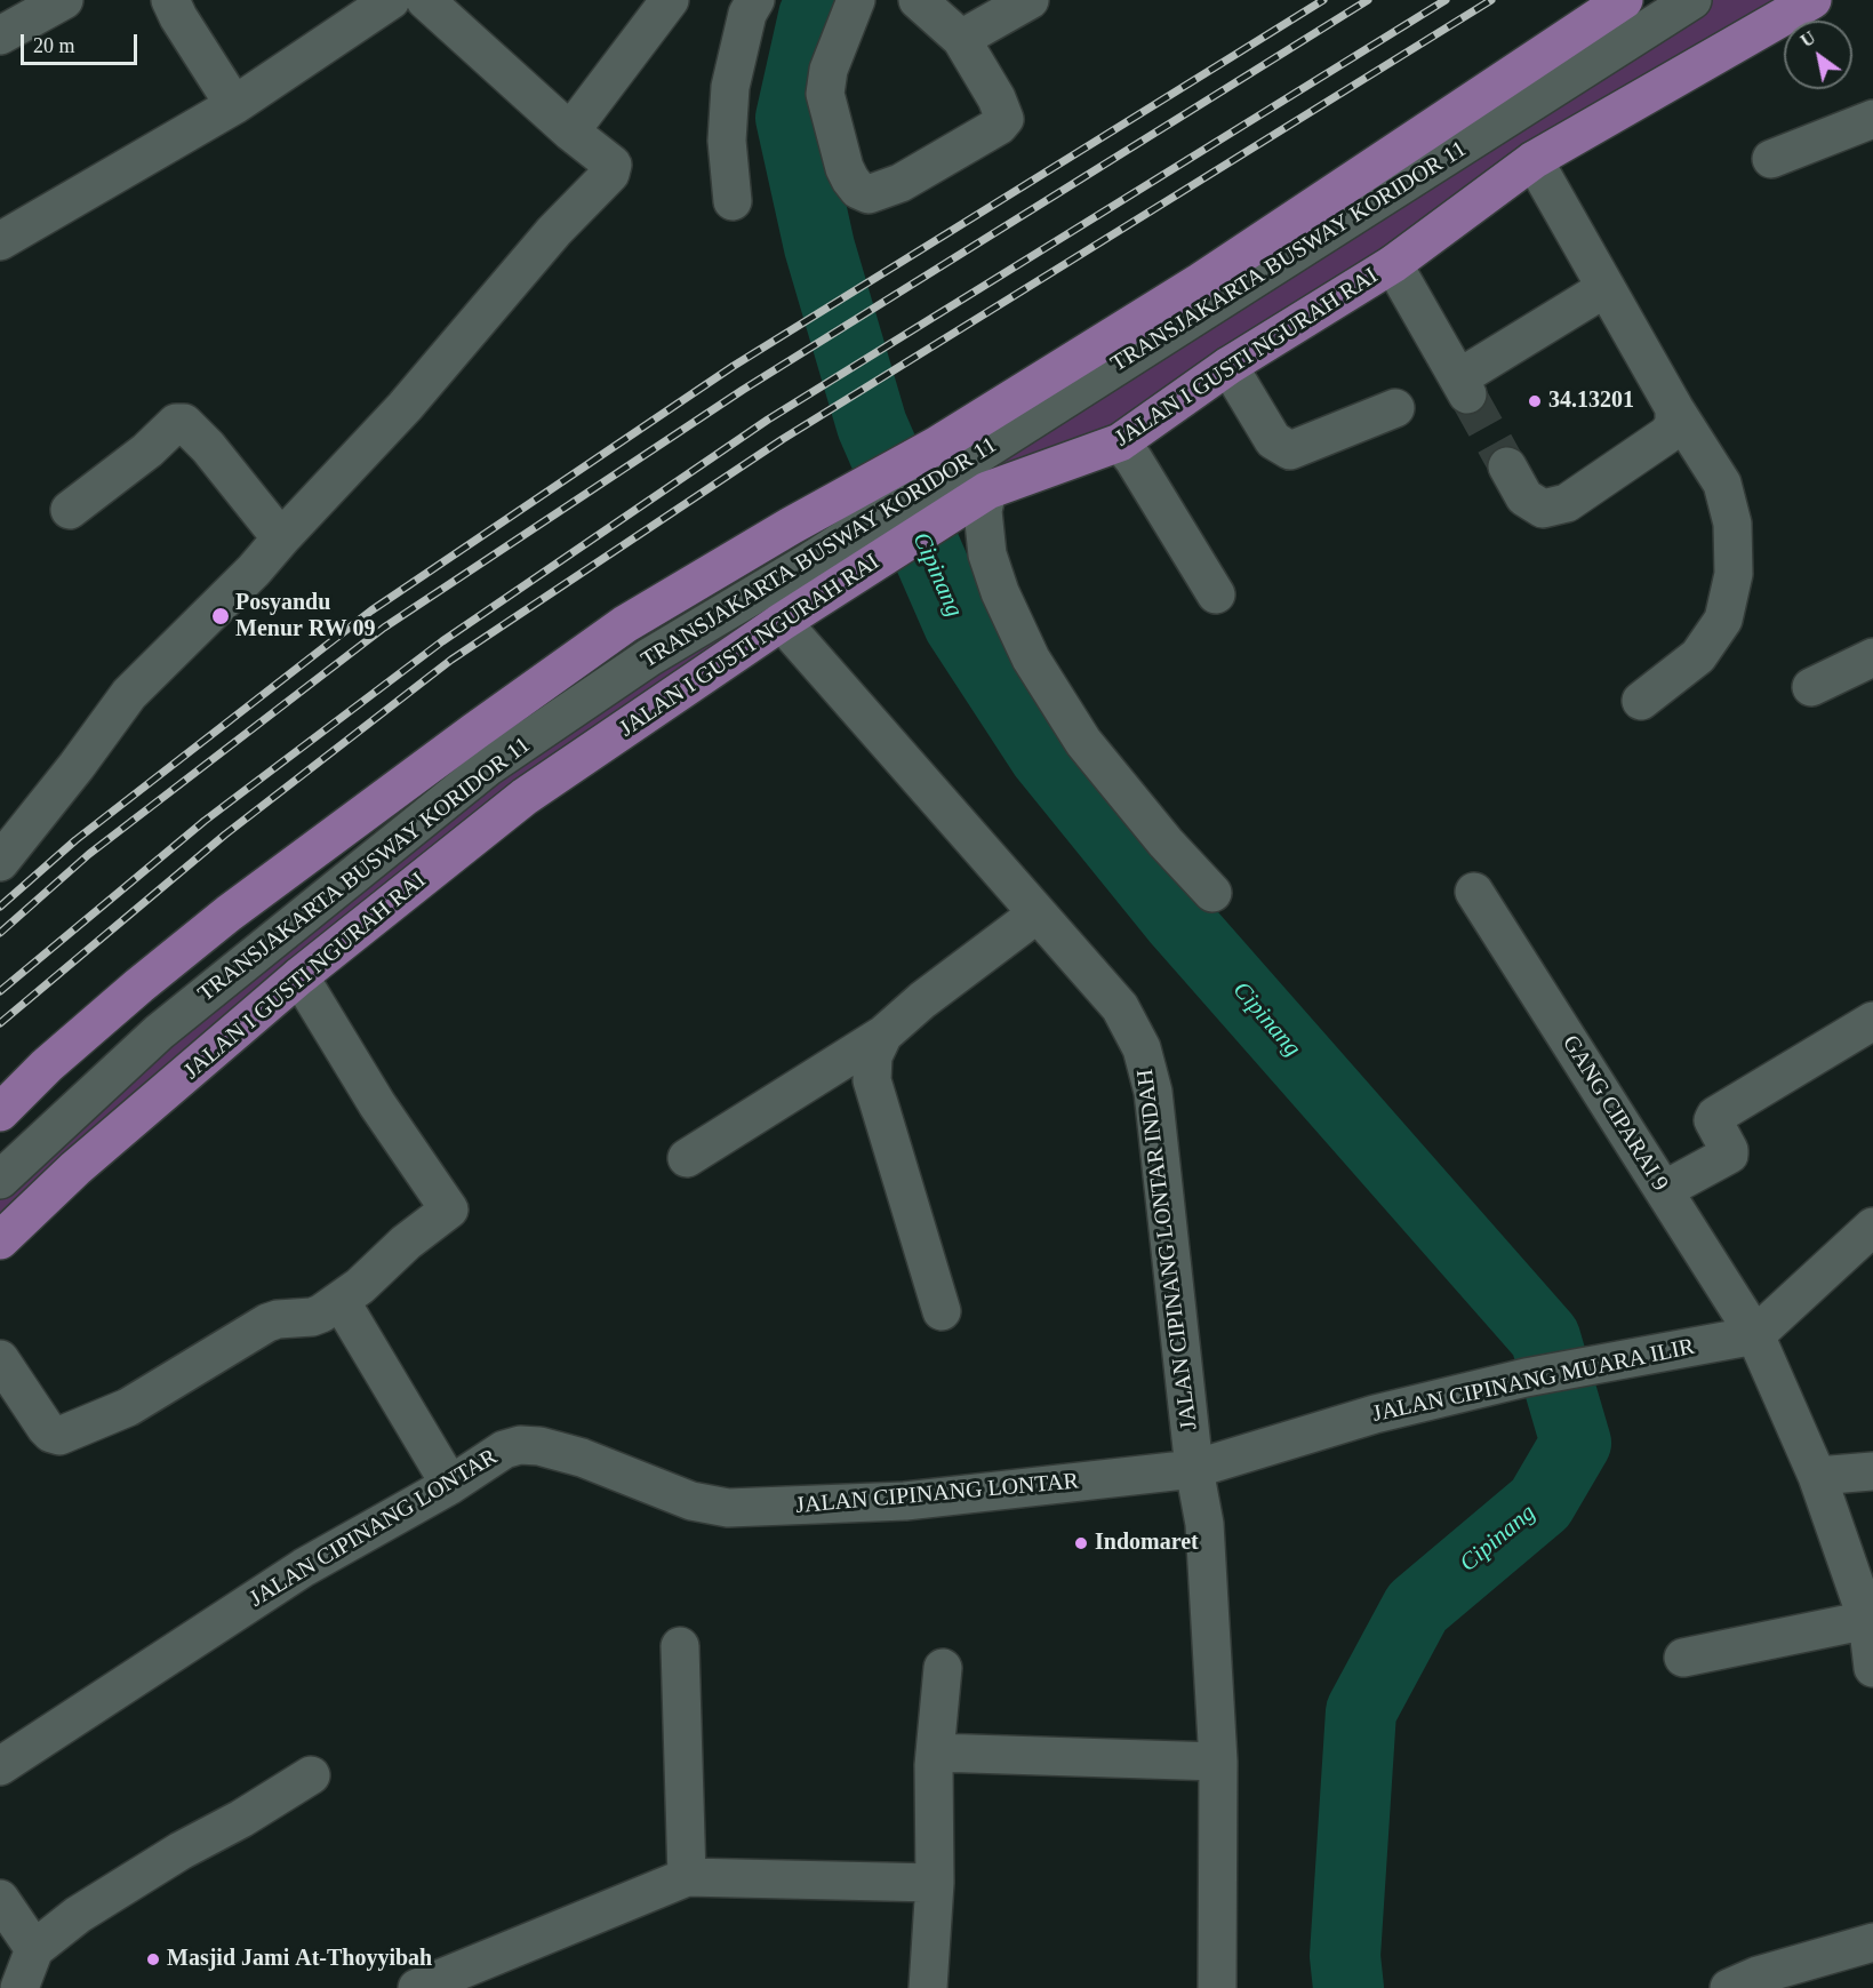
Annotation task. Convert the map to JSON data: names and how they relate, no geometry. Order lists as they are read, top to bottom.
{
  "streets": {
    "main road": ["JALAN I GUSTI NGURAH RAI"],
    "street": [
      "TRANSJAKARTA BUSWAY KORIDOR 11",
      "GANG CIPARAI 9",
      "JALAN CIPINANG LONTAR INDAH",
      "JALAN CIPINANG MUARA ILIR",
      "JALAN CIPINANG LONTAR"
    ]
  },
  "crossings": [
    ["TRANSJAKARTA BUSWAY KORIDOR 11", "JALAN I GUSTI NGURAH RAI"],
    ["JALAN I GUSTI NGURAH RAI", "JALAN CIPINANG LONTAR INDAH"],
    ["GANG CIPARAI 9", "JALAN CIPINANG MUARA ILIR"],
    ["JALAN CIPINANG LONTAR INDAH", "JALAN CIPINANG MUARA ILIR"],
    ["JALAN CIPINANG LONTAR INDAH", "JALAN CIPINANG LONTAR"],
    ["JALAN CIPINANG MUARA ILIR", "JALAN CIPINANG LONTAR"]
  ],
  "water": ["Cipinang"],
  "places": [
    "34.13201",
    "Posyandu Menur RW 09",
    "Indomaret",
    "Masjid Jami At-Thoyyibah"
  ],
  "scale_bar": "20 m",
  "north": "top left"
}
